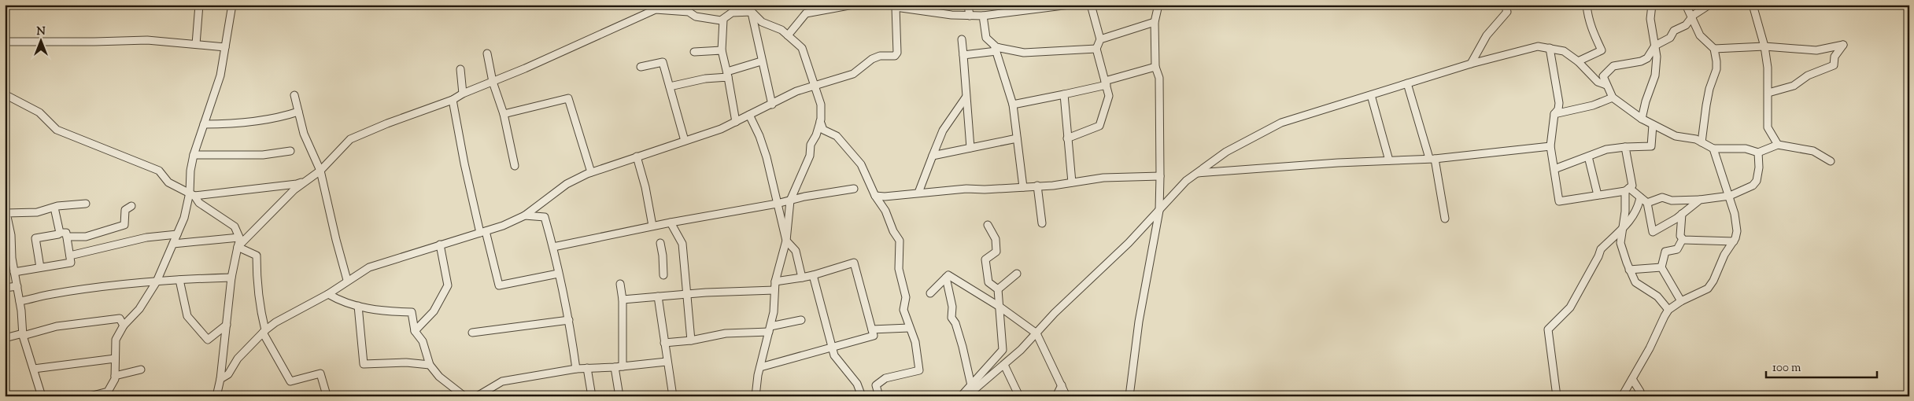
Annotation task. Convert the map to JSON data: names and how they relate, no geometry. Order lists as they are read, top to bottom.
{
  "scale_bar": "100 m",
  "north": "top"
}
